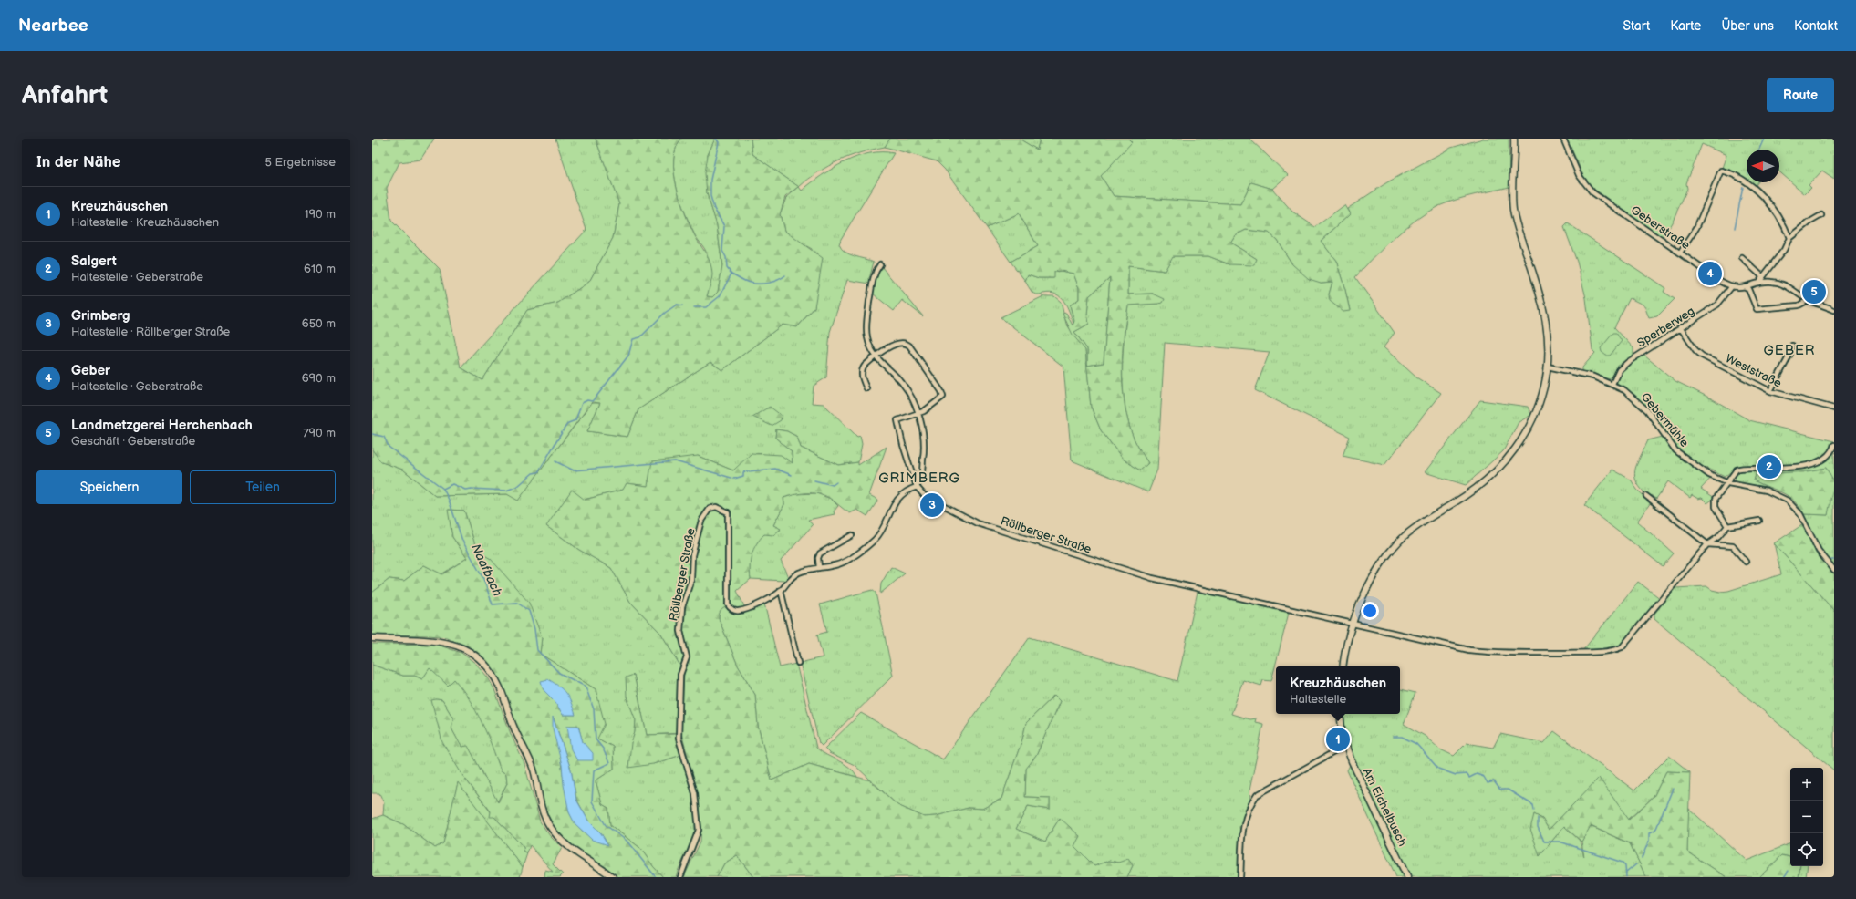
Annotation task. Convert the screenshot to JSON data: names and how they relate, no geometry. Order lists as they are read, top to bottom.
{
  "streets": {
    "street": [
      "Geberstraße",
      "Sperberweg",
      "Weststraße",
      "Gebermühle",
      "Röllberger Straße",
      "Am Eichelbusch"
    ]
  },
  "crossings": [
    ["Geberstraße", "Sperberweg"],
    ["Sperberweg", "Weststraße"],
    ["Sperberweg", "Gebermühle"]
  ],
  "districts": ["GEBER", "GRIMBERG"],
  "water": ["Naafbach"],
  "north": "left",
  "page": {
    "header": "Nearbee",
    "nav": [
      "Start",
      "Karte",
      "Über uns",
      "Kontakt"
    ],
    "buttons": [
      "Route",
      ["Speichern", "Teilen"]
    ],
    "title": "Anfahrt",
    "heading": ["In der Nähe", "5 Ergebnisse"],
    "list": [
      {
        "mark": "1",
        "name": "Kreuzhäuschen",
        "note": "Haltestelle · Kreuzhäuschen",
        "value": "190 m"
      },
      {
        "mark": "2",
        "name": "Salgert",
        "note": "Haltestelle · Geberstraße",
        "value": "610 m"
      },
      {
        "mark": "3",
        "name": "Grimberg",
        "note": "Haltestelle · Röllberger Straße",
        "value": "650 m"
      },
      {
        "mark": "4",
        "name": "Geber",
        "note": "Haltestelle · Geberstraße",
        "value": "690 m"
      },
      {
        "mark": "5",
        "name": "Landmetzgerei Herchenbach",
        "note": "Geschäft · Geberstraße",
        "value": "790 m"
      }
    ],
    "pins": [
      "4",
      "5",
      "2",
      "3",
      "1"
    ],
    "popup": ["Kreuzhäuschen", "Haltestelle"],
    "map_buttons": ["+", "−"]
  }
}
